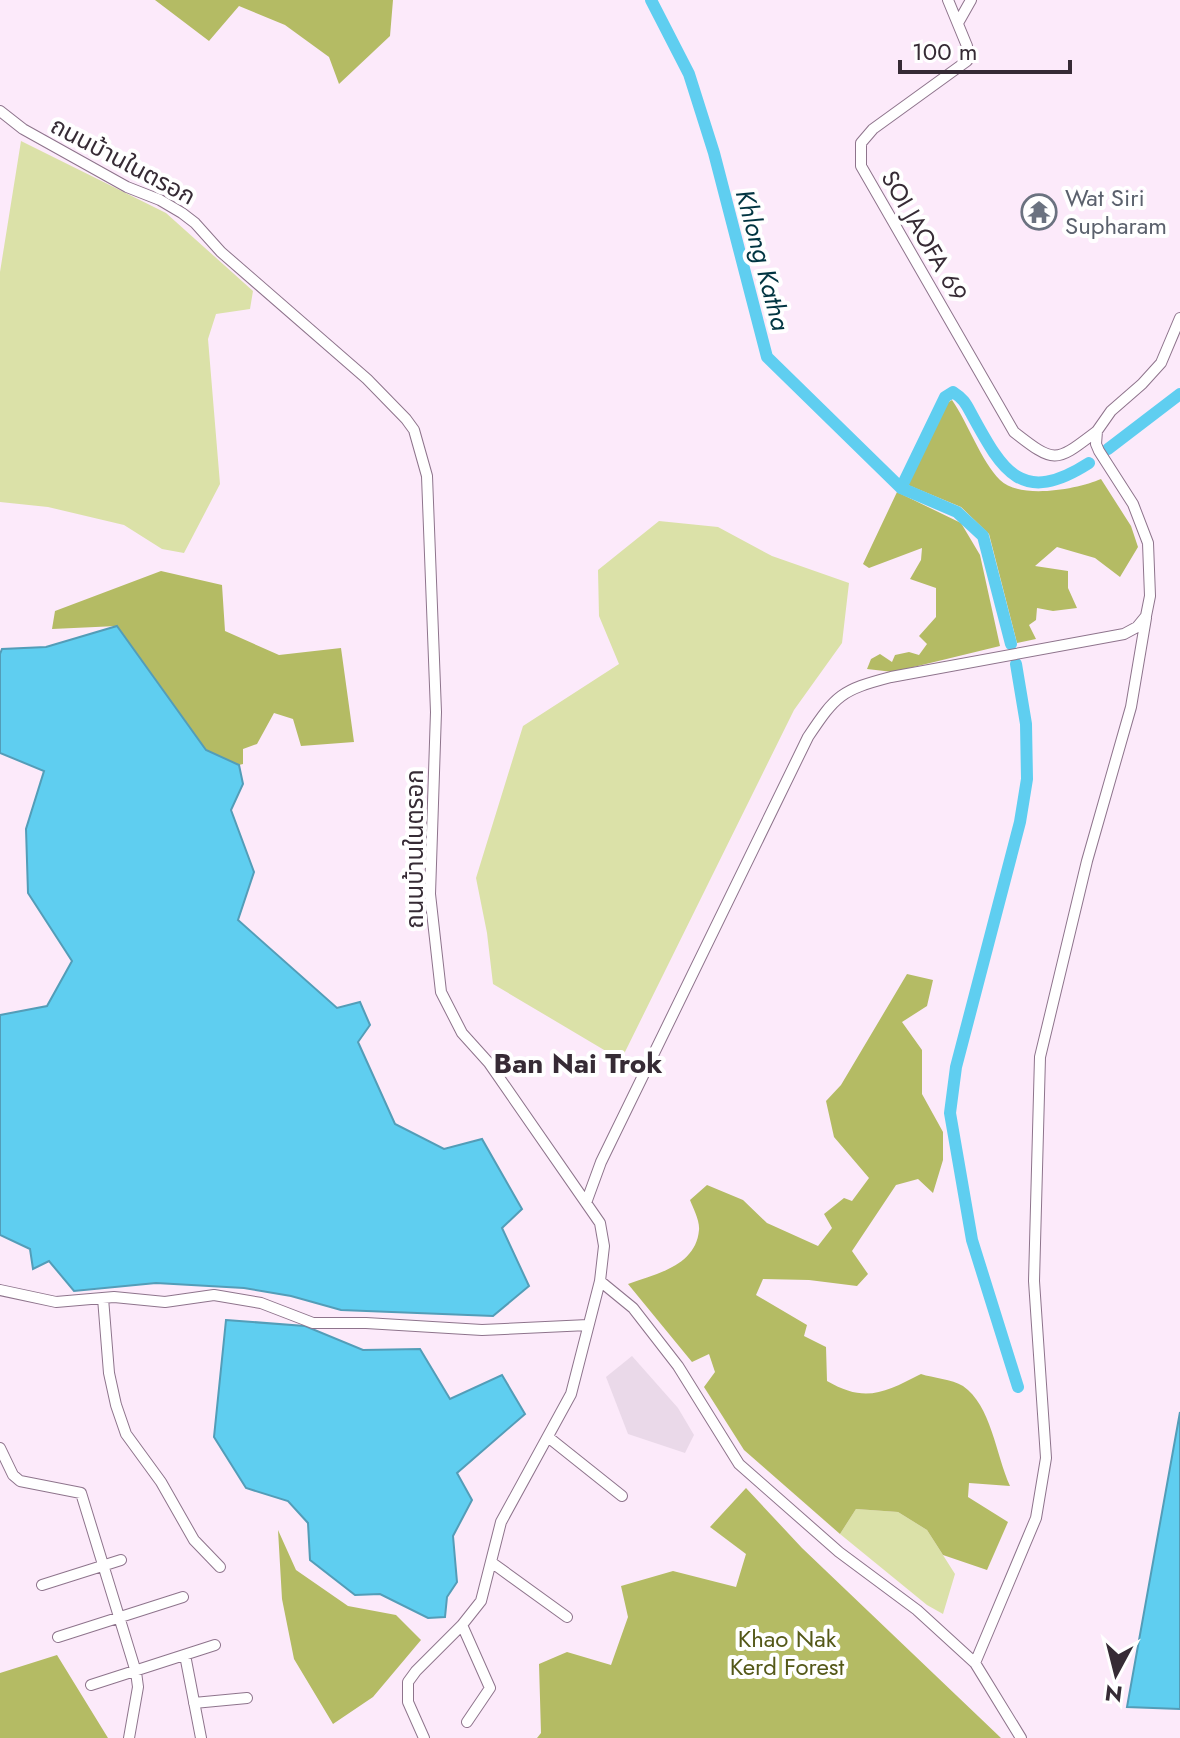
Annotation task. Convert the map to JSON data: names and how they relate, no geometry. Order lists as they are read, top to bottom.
{
  "streets": {
    "street": ["ถนนบ้านในตรอก", "SOI JAOFA 69"]
  },
  "districts": ["Ban Nai Trok"],
  "water": ["Khlong Katha"],
  "parks": ["Khao Nak Kerd Forest"],
  "places": {
    "temple": ["Wat Siri Supharam"]
  },
  "scale_bar": "100 m",
  "north": "bottom"
}
